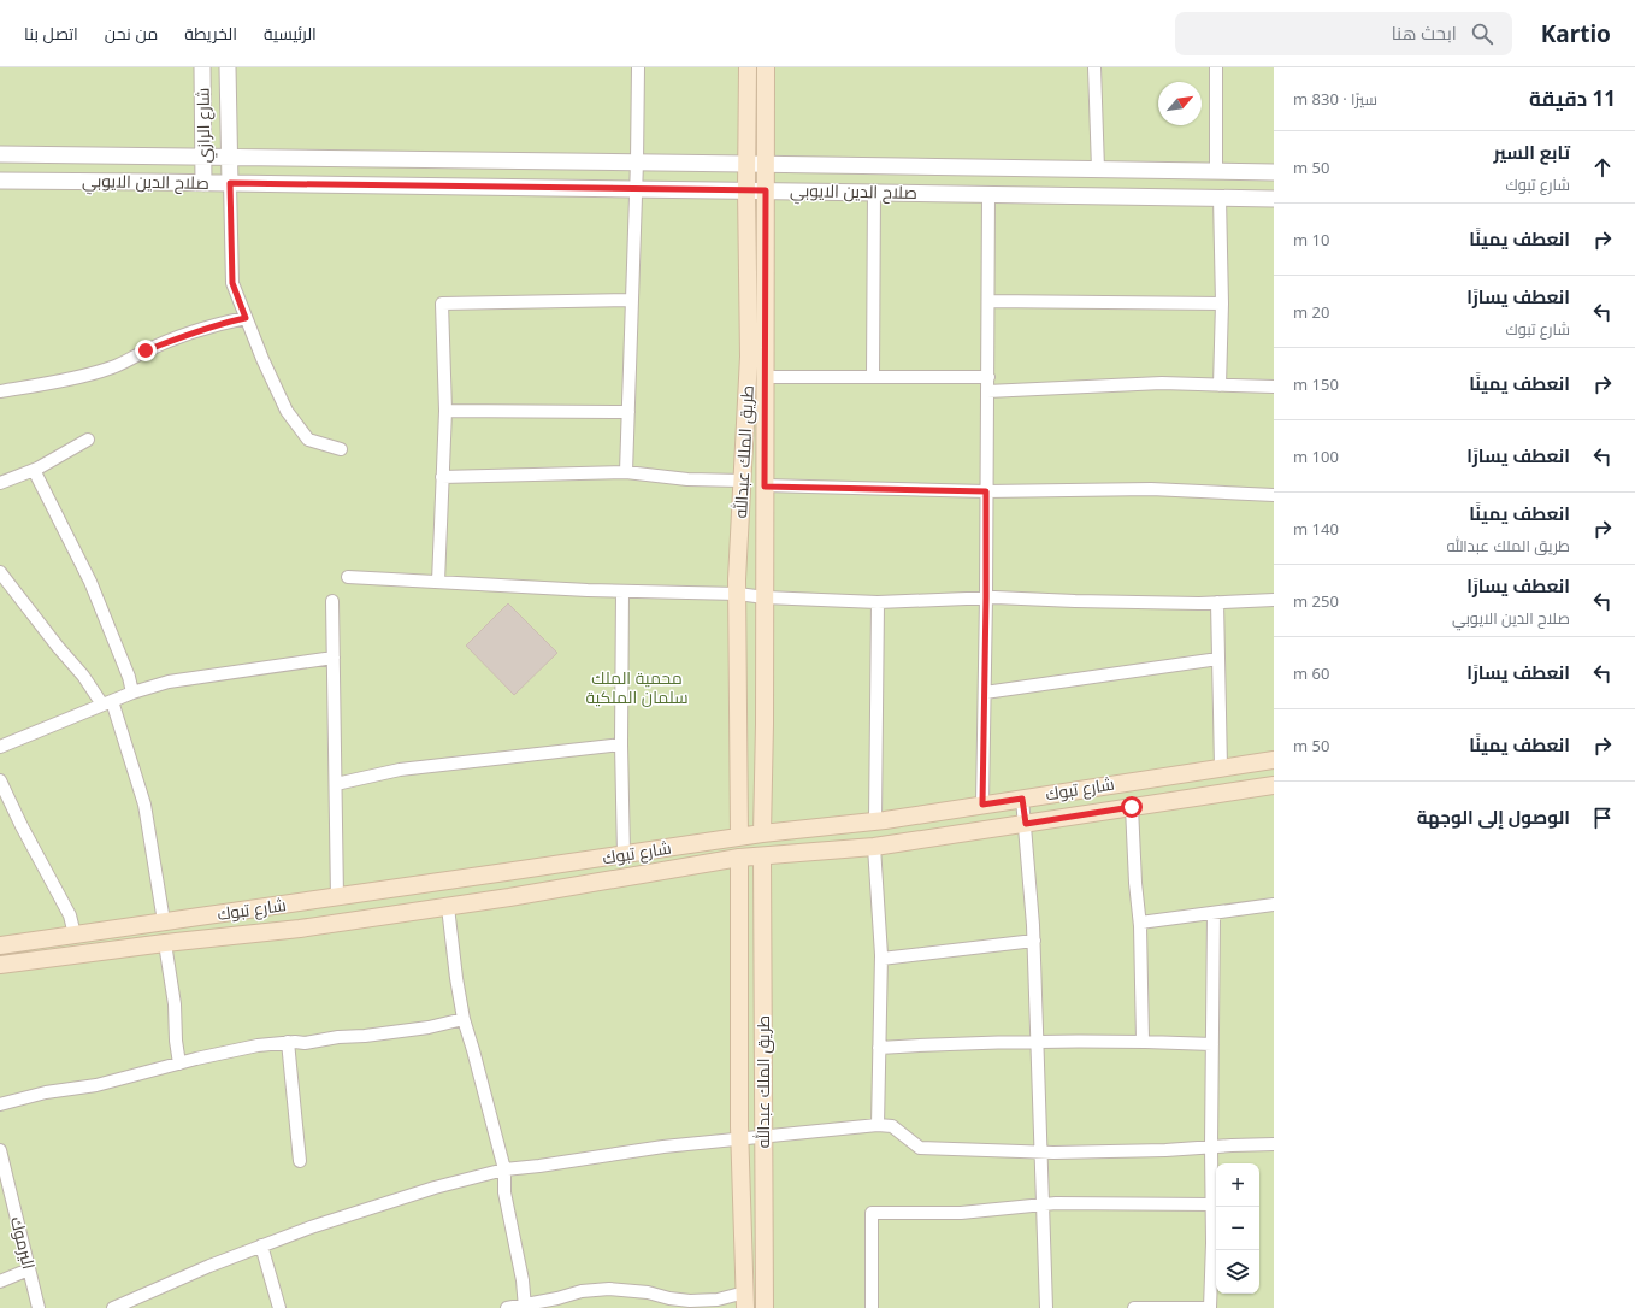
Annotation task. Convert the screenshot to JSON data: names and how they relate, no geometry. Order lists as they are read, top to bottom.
{
  "streets": {
    "main road": ["طريق الملك عبدالله", "شارع تبوك"],
    "street": ["شارع الرازي", "صلاح الدين الايوبي", "اليرموك"]
  },
  "crossings": [
    ["شارع الرازي", "صلاح الدين الايوبي"],
    ["صلاح الدين الايوبي", "طريق الملك عبدالله"],
    ["طريق الملك عبدالله", "شارع تبوك"]
  ],
  "parks": ["محمية الملك سلمان الملكية"],
  "north": "top right",
  "page": {
    "header": "Kartio",
    "search": "ابحث هنا",
    "nav": [
      "الرئيسية",
      "الخريطة",
      "من نحن",
      "اتصل بنا"
    ],
    "heading": ["11 دقيقة", "سيرًا · 830 m"],
    "list": [
      ["تابع السير", "شارع تبوك", "50 m"],
      ["انعطف يمينًا", "10 m"],
      ["انعطف يسارًا", "شارع تبوك", "20 m"],
      ["انعطف يمينًا", "150 m"],
      ["انعطف يسارًا", "100 m"],
      ["انعطف يمينًا", "طريق الملك عبدالله", "140 m"],
      ["انعطف يسارًا", "صلاح الدين الايوبي", "250 m"],
      ["انعطف يسارًا", "60 m"],
      ["انعطف يمينًا", "50 m"],
      "الوصول إلى الوجهة"
    ],
    "map_buttons": ["+", "−"]
  }
}
